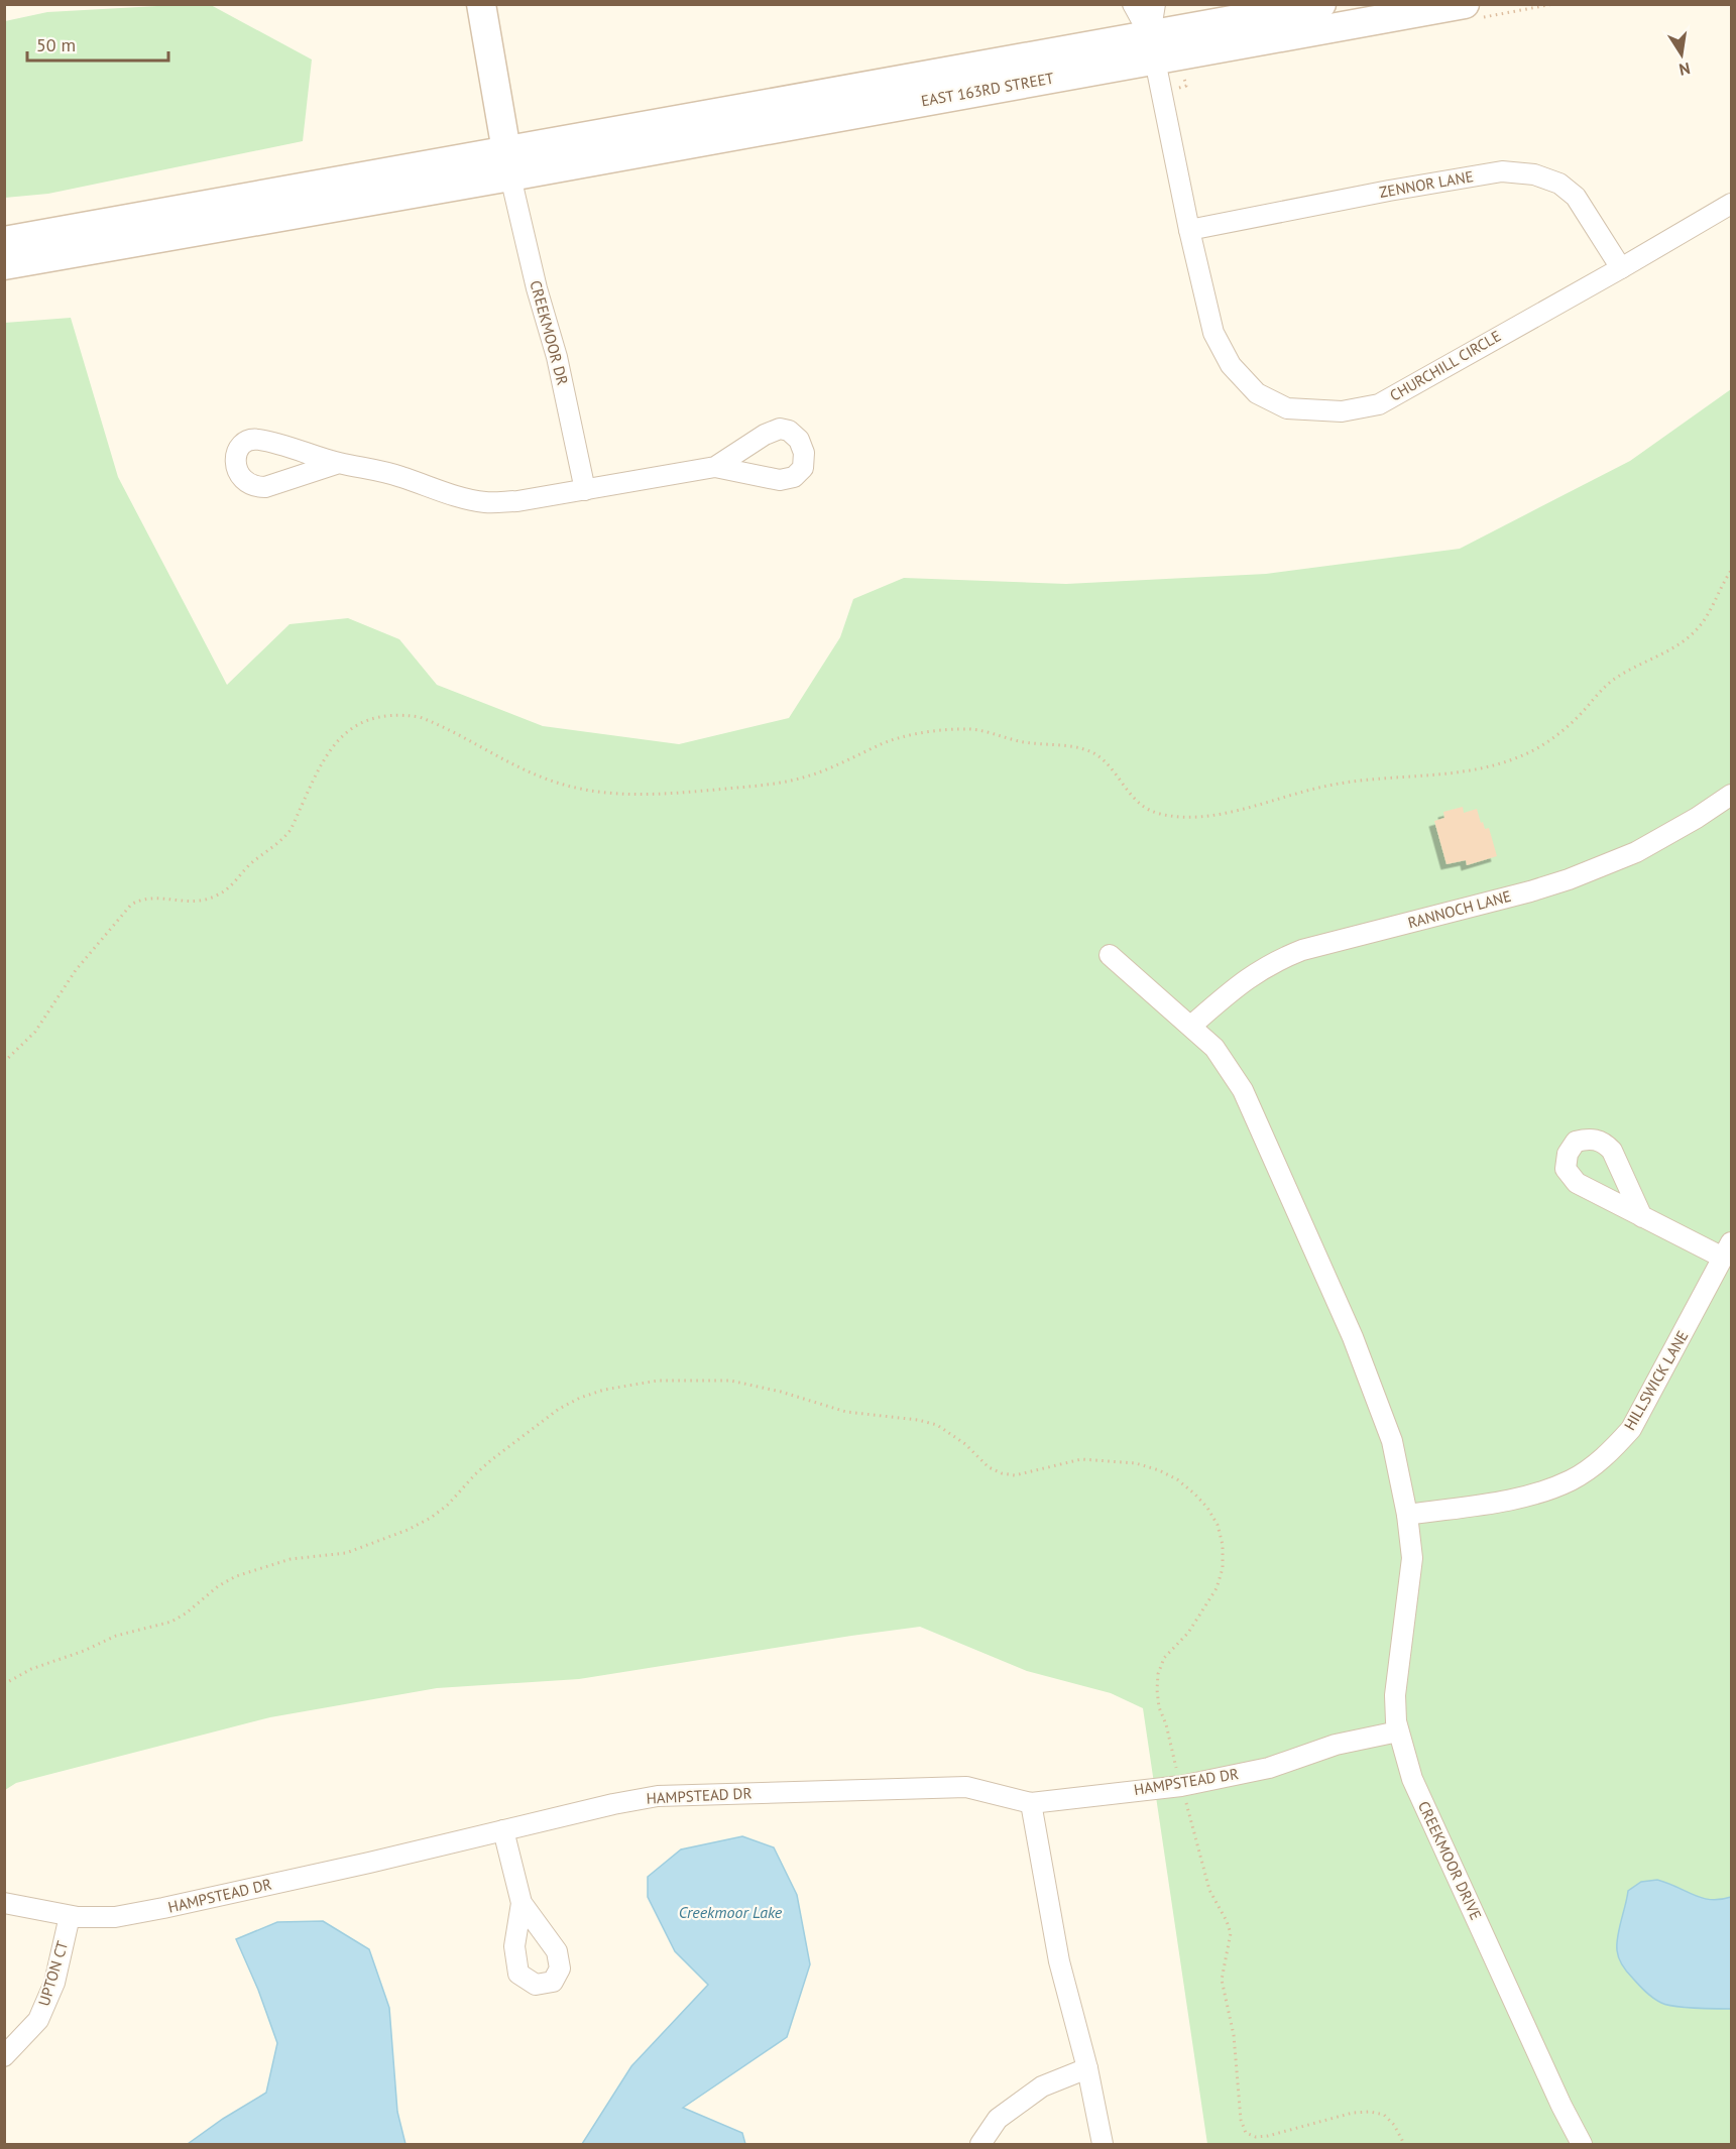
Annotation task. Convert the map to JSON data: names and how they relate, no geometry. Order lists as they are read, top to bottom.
{
  "streets": {
    "street": [
      "EAST 163RD STREET",
      "ZENNOR LANE",
      "CREEKMOOR DR",
      "CHURCHILL CIRCLE",
      "RANNOCH LANE",
      "HILLSWICK LANE",
      "HAMPSTEAD DR",
      "CREEKMOOR DRIVE",
      "UPTON CT"
    ]
  },
  "crossings": [
    ["EAST 163RD STREET", "CREEKMOOR DR"],
    ["EAST 163RD STREET", "CHURCHILL CIRCLE"],
    ["ZENNOR LANE", "CHURCHILL CIRCLE"],
    ["RANNOCH LANE", "CREEKMOOR DRIVE"],
    ["HILLSWICK LANE", "CREEKMOOR DRIVE"],
    ["HAMPSTEAD DR", "CREEKMOOR DRIVE"],
    ["HAMPSTEAD DR", "UPTON CT"]
  ],
  "water": ["Creekmoor Lake"],
  "scale_bar": "50 m",
  "north": "bottom"
}
